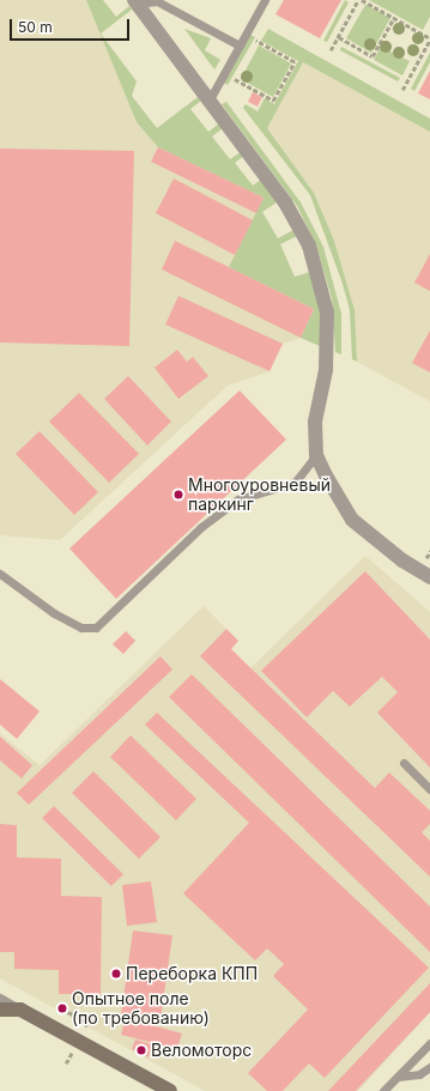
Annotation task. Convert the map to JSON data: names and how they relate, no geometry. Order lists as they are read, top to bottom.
{
  "places": [
    "Многоуровневый паркинг",
    "Переборка КПП",
    "Опытное поле (по требованию)",
    "Веломоторс"
  ],
  "scale_bar": "50 m"
}
